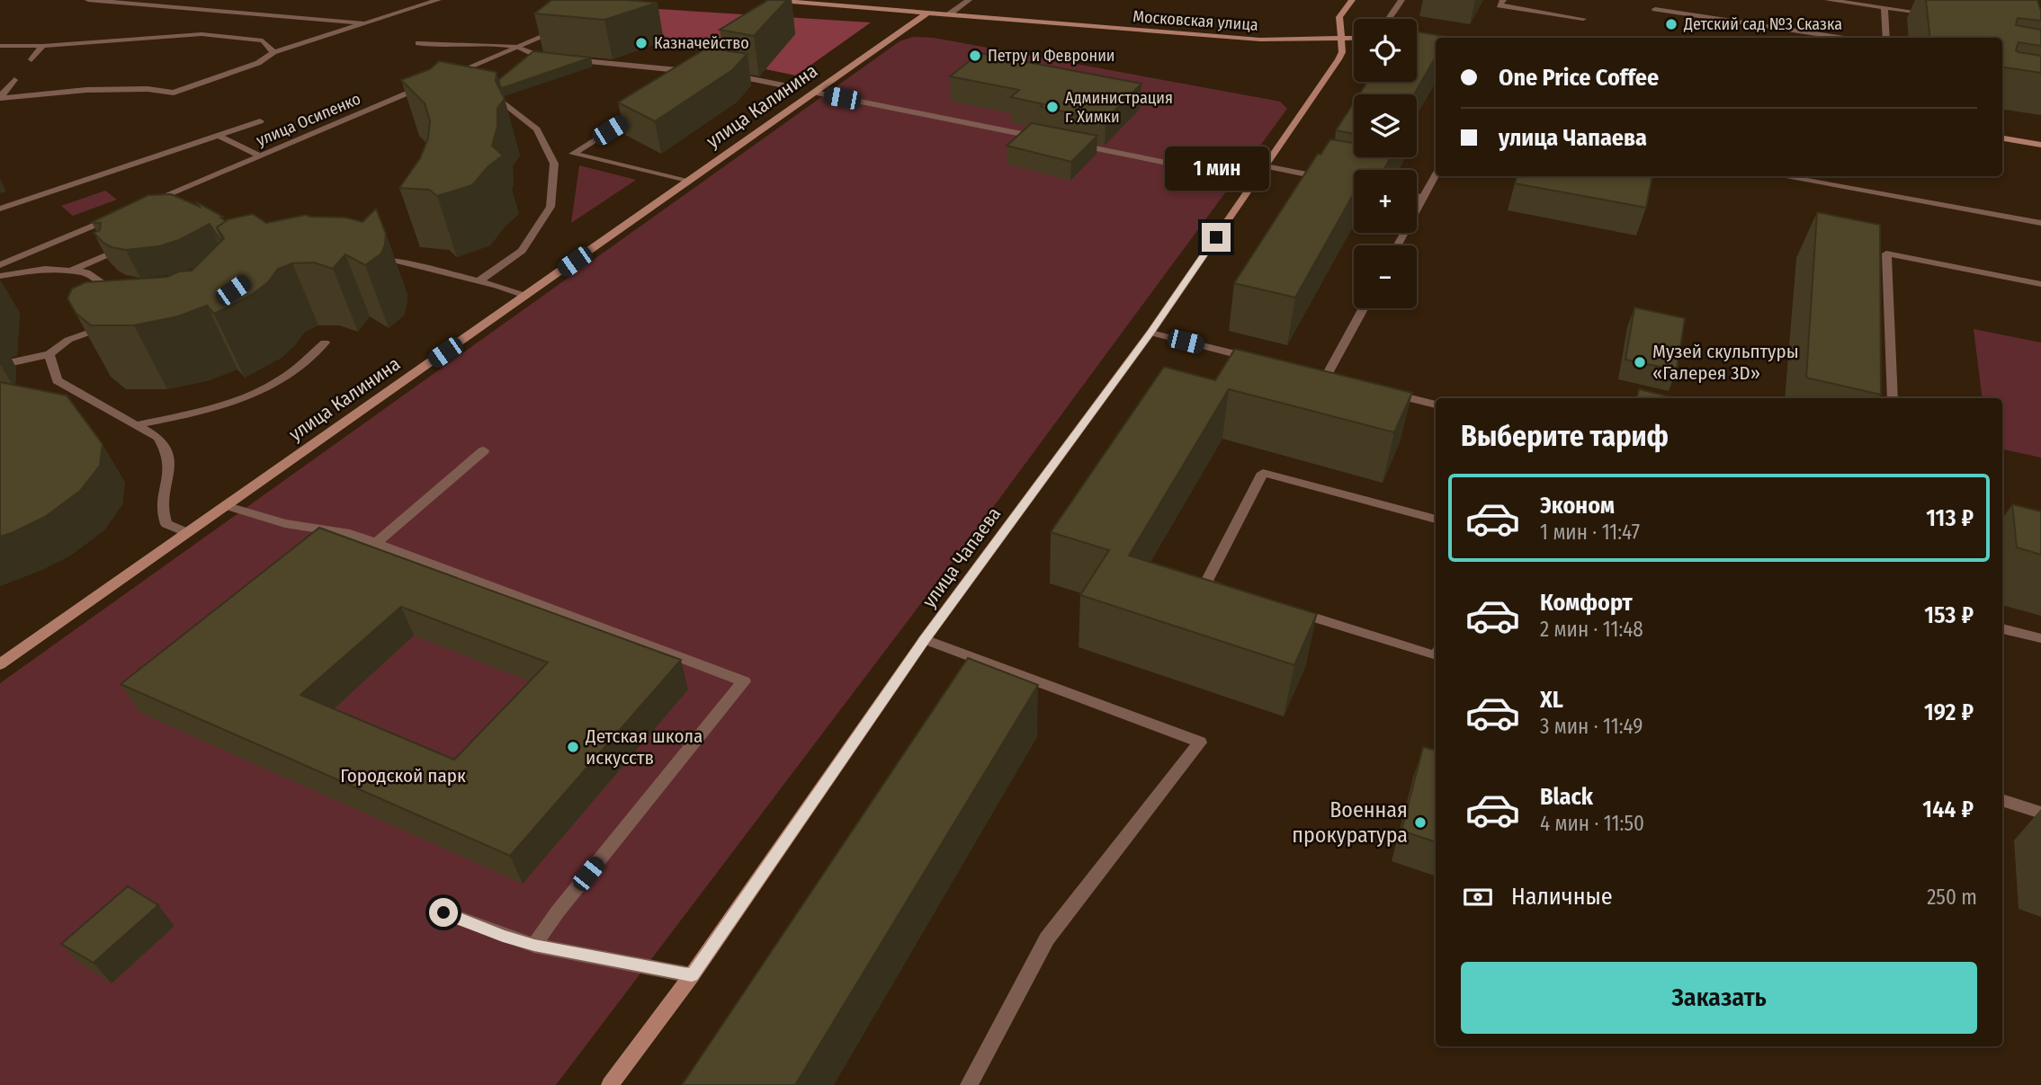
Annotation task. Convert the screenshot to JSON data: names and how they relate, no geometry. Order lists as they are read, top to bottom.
{
  "streets": {
    "street": [
      "Московская улица",
      "улица Калинина",
      "улица Осипенко",
      "улица Чапаева"
    ]
  },
  "crossings": [
    ["Московская улица", "улица Калинина"]
  ],
  "parks": ["Городской парк"],
  "places": [
    "Детский сад №3 Сказка",
    "Казначейство",
    "Петру и Февронии",
    "Администрация г. Химки",
    "Музей скульптуры «Галерея 3D»",
    "Детская школа искусств",
    "Военная прокуратура"
  ],
  "page": {
    "map_buttons": ["+", "−"],
    "banner": ["One Price Coffee", "улица Чапаева"],
    "bubble": "1 мин",
    "heading": "Выберите тариф",
    "list": [
      {
        "name": "Эконом",
        "note": "1 мин · 11:47",
        "value": "113 ₽"
      },
      {
        "name": "Комфорт",
        "note": "2 мин · 11:48",
        "value": "153 ₽"
      },
      {
        "name": "XL",
        "note": "3 мин · 11:49",
        "value": "192 ₽"
      },
      {
        "name": "Black",
        "note": "4 мин · 11:50",
        "value": "144 ₽"
      }
    ],
    "pay": ["Наличные", "250 m"],
    "buttons": "Заказать"
  }
}
